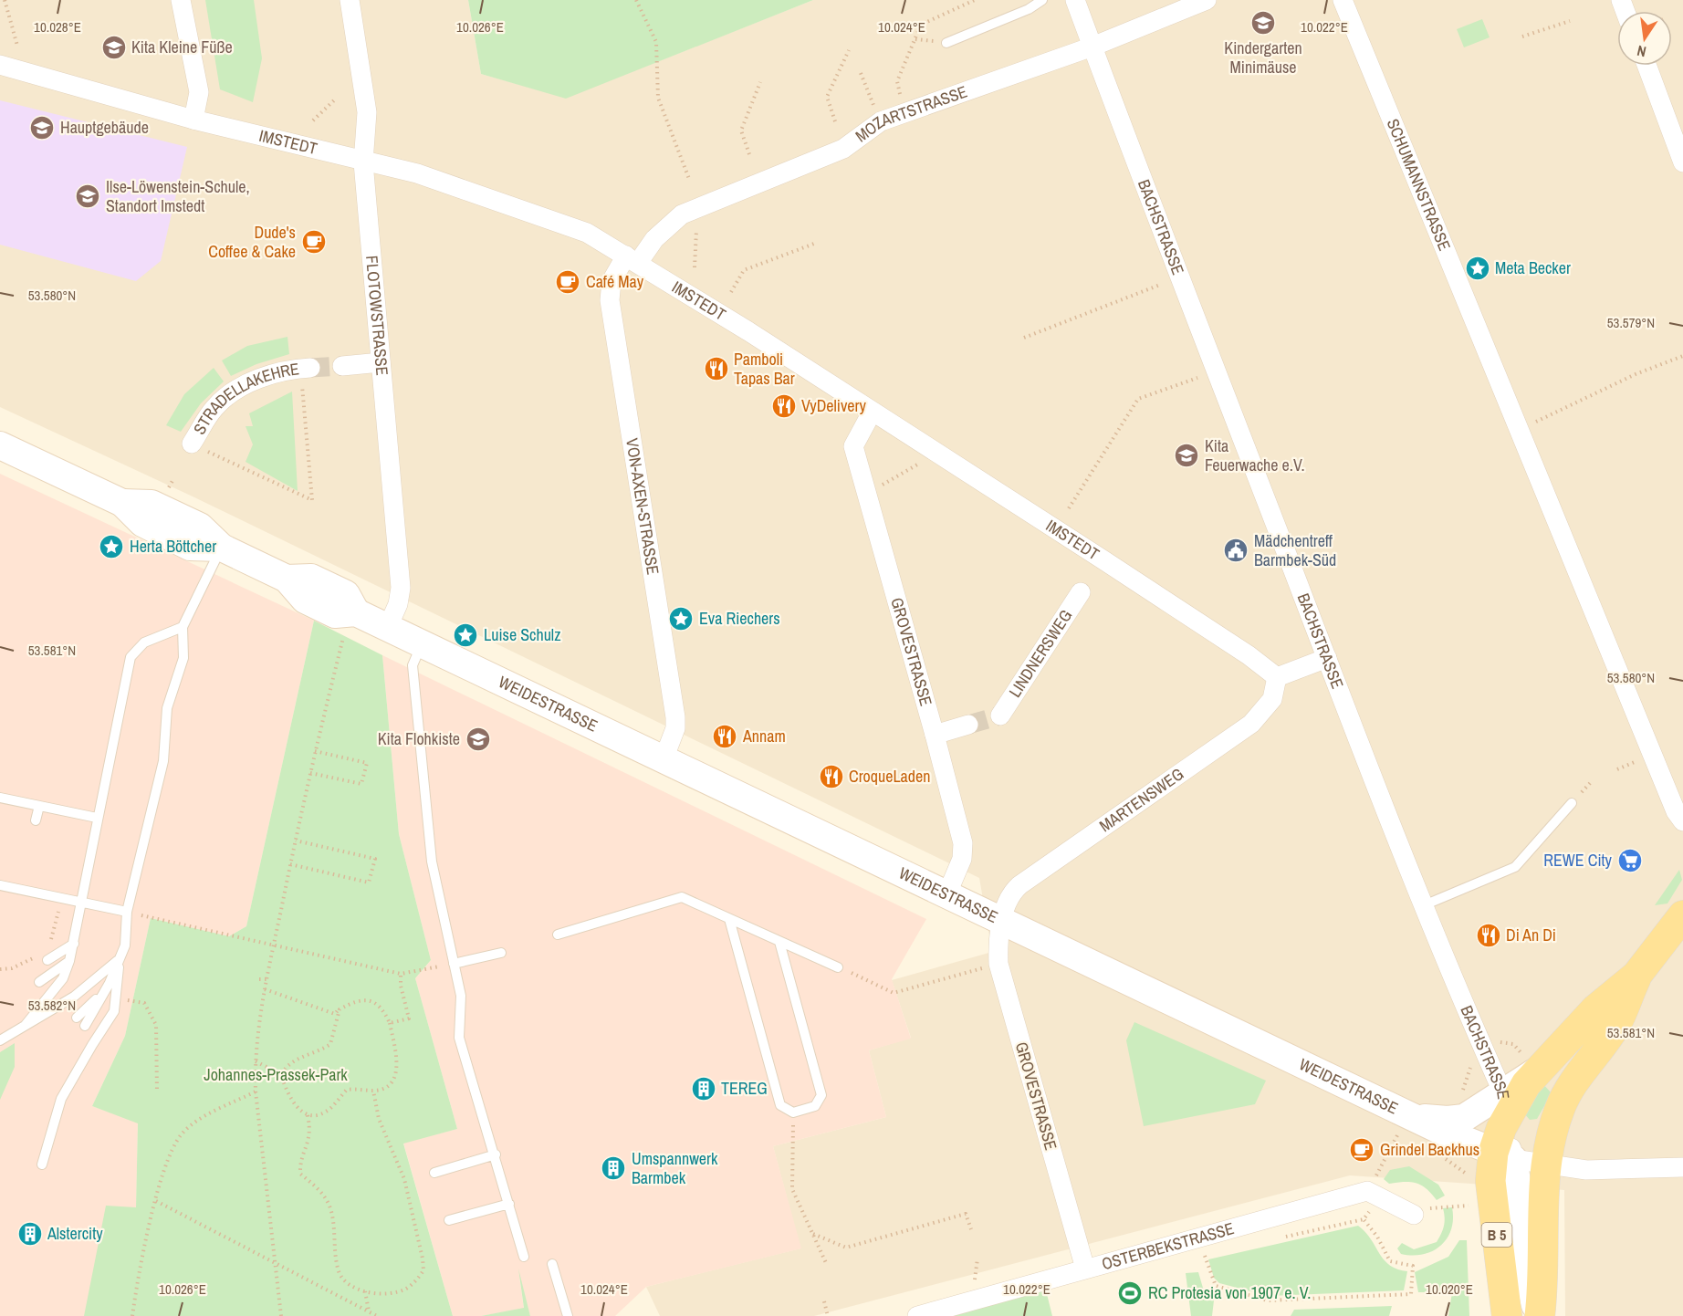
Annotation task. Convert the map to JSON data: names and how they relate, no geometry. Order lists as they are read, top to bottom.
{
  "streets": {
    "main road": ["B 5"],
    "street": [
      "MOZARTSTRASSE",
      "IMSTEDT",
      "SCHUMANNSTRASSE",
      "BACHSTRASSE",
      "FLOTOWSTRASSE",
      "STRADELLAKEHRE",
      "VON-AXEN-STRASSE",
      "GROVESTRASSE",
      "LINDNERSWEG",
      "WEIDESTRASSE",
      "MARTENSWEG",
      "OSTERBEKSTRASSE"
    ]
  },
  "crossings": [
    ["MOZARTSTRASSE", "IMSTEDT"],
    ["MOZARTSTRASSE", "BACHSTRASSE"],
    ["MOZARTSTRASSE", "VON-AXEN-STRASSE"],
    ["IMSTEDT", "FLOTOWSTRASSE"],
    ["IMSTEDT", "VON-AXEN-STRASSE"],
    ["IMSTEDT", "GROVESTRASSE"],
    ["IMSTEDT", "MARTENSWEG"],
    ["BACHSTRASSE", "B 5"],
    ["FLOTOWSTRASSE", "WEIDESTRASSE"],
    ["VON-AXEN-STRASSE", "WEIDESTRASSE"],
    ["GROVESTRASSE", "WEIDESTRASSE"],
    ["GROVESTRASSE", "MARTENSWEG"],
    ["GROVESTRASSE", "OSTERBEKSTRASSE"],
    ["WEIDESTRASSE", "MARTENSWEG"],
    ["WEIDESTRASSE", "B 5"]
  ],
  "parks": ["Johannes-Prassek-Park"],
  "places": {
    "school or university": [
      "Kindergarten Minimäuse",
      "Kita Kleine Füße",
      "Hauptgebäude",
      "Ilse-Löwenstein-Schule, Standort Imstedt",
      "Kita Feuerwache e.V.",
      "Kita Flohkiste"
    ],
    "cafe": ["Dude's Coffee & Cake", "Café May", "Grindel Backhus"],
    "place": [
      "Meta Becker",
      "Herta Böttcher",
      "Eva Riechers",
      "Luise Schulz"
    ],
    "restaurant": [
      "Pamboli Tapas Bar",
      "VyDelivery",
      "Annam",
      "CroqueLaden",
      "Di An Di"
    ],
    "public building": ["Mädchentreff Barmbek-Süd"],
    "supermarket": ["REWE City"],
    "building": ["TEREG", "Umspannwerk Barmbek", "Alstercity"],
    "sports": ["RC Protesia von 1907 e. V."]
  },
  "north": "bottom",
  "coordinates": [
    "10.028°E",
    "10.026°E",
    "10.024°E",
    "10.022°E",
    "53.580°N",
    "53.579°N",
    "53.581°N",
    "53.582°N",
    "10.020°E"
  ]
}
